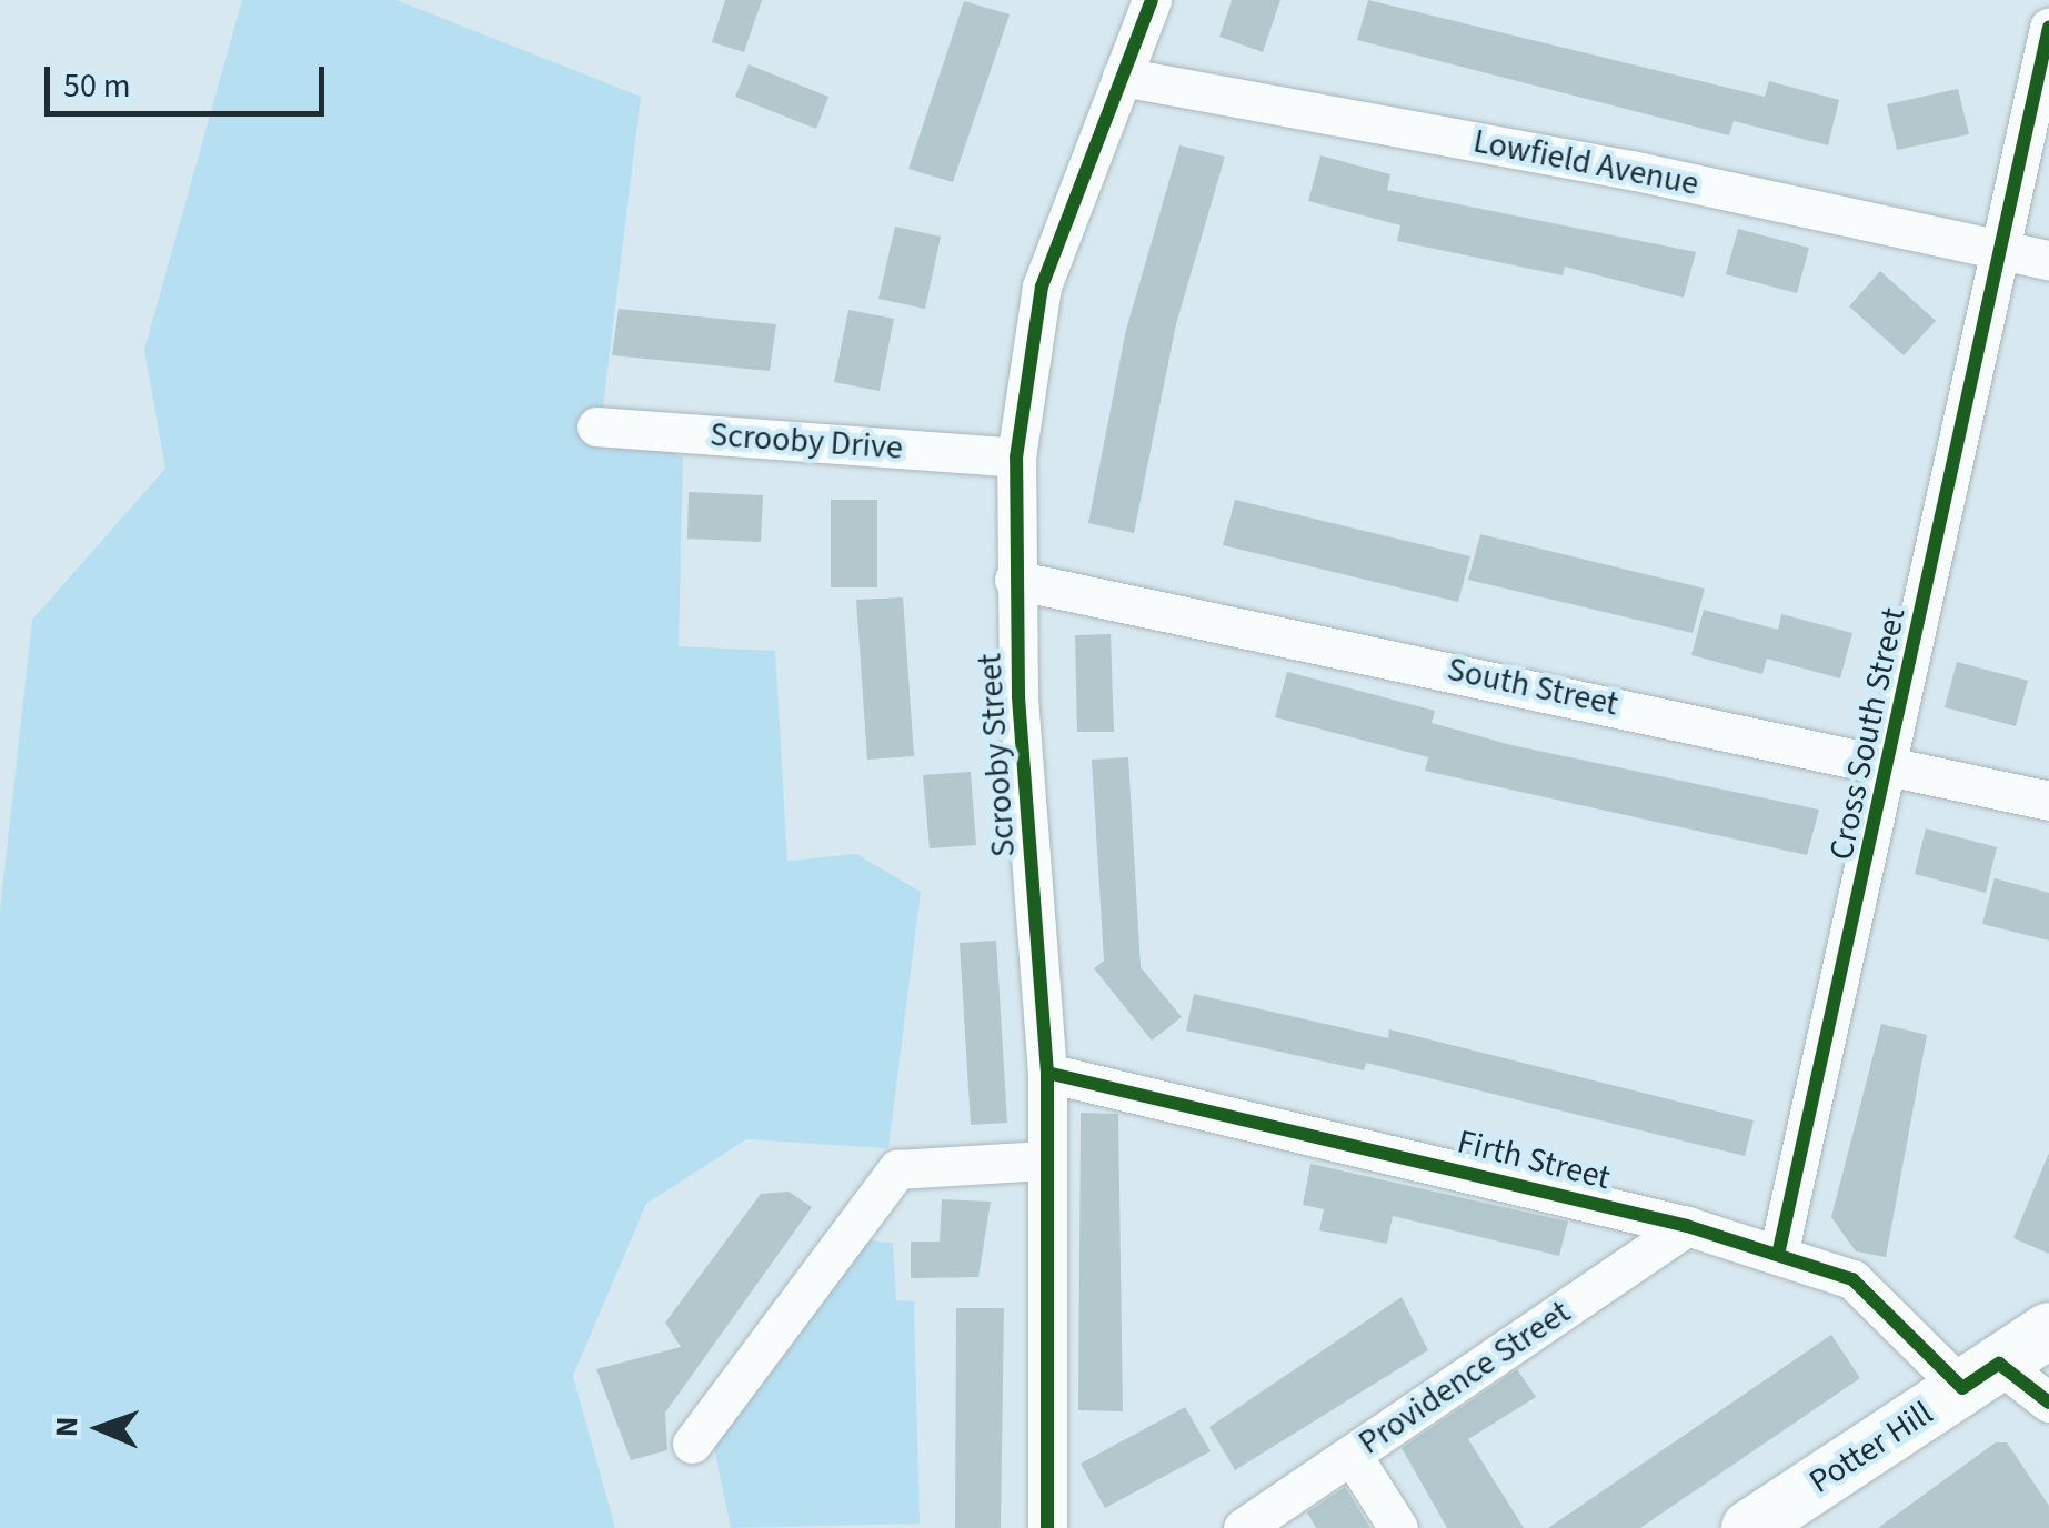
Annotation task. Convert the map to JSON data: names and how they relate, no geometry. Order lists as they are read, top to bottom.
{
  "streets": {
    "main road": ["Potter Hill"],
    "street": [
      "Lowfield Avenue",
      "Scrooby Drive",
      "South Street",
      "Cross South Street",
      "Scrooby Street",
      "Firth Street",
      "Providence Street"
    ]
  },
  "crossings": [
    ["Lowfield Avenue", "Cross South Street"],
    ["Lowfield Avenue", "Scrooby Street"],
    ["Scrooby Drive", "Scrooby Street"],
    ["South Street", "Cross South Street"],
    ["South Street", "Scrooby Street"],
    ["Cross South Street", "Firth Street"],
    ["Scrooby Street", "Firth Street"],
    ["Firth Street", "Providence Street"],
    ["Firth Street", "Potter Hill"]
  ],
  "scale_bar": "50 m",
  "north": "left"
}
